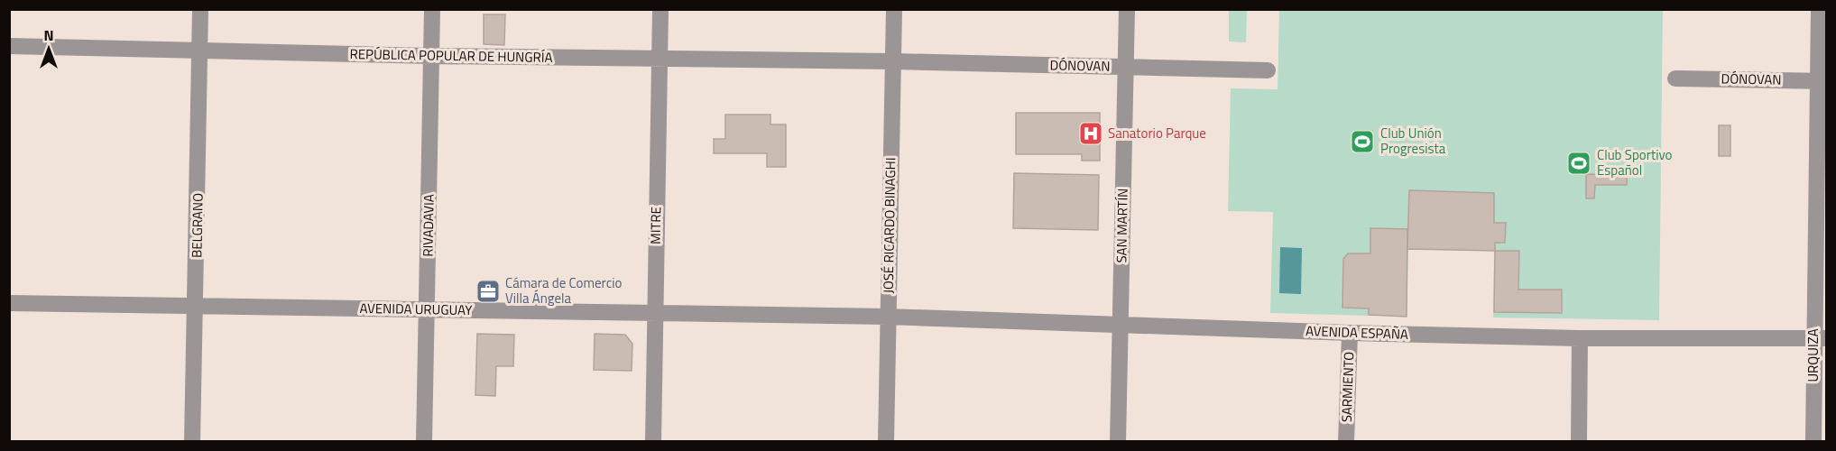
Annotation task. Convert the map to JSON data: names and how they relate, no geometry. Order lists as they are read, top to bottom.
{
  "streets": {
    "street": [
      "REPÚBLICA POPULAR DE HUNGRÍA",
      "DÓNOVAN",
      "BELGRANO",
      "RIVADAVIA",
      "MITRE",
      "JOSÉ RICARDO BINAGHI",
      "SAN MARTÍN",
      "AVENIDA URUGUAY",
      "AVENIDA ESPAÑA",
      "URQUIZA",
      "SARMIENTO"
    ]
  },
  "crossings": [
    ["REPÚBLICA POPULAR DE HUNGRÍA", "DÓNOVAN"],
    ["REPÚBLICA POPULAR DE HUNGRÍA", "BELGRANO"],
    ["REPÚBLICA POPULAR DE HUNGRÍA", "RIVADAVIA"],
    ["REPÚBLICA POPULAR DE HUNGRÍA", "MITRE"],
    ["REPÚBLICA POPULAR DE HUNGRÍA", "JOSÉ RICARDO BINAGHI"],
    ["DÓNOVAN", "JOSÉ RICARDO BINAGHI"],
    ["DÓNOVAN", "SAN MARTÍN"],
    ["DÓNOVAN", "URQUIZA"],
    ["BELGRANO", "AVENIDA URUGUAY"],
    ["RIVADAVIA", "AVENIDA URUGUAY"],
    ["MITRE", "AVENIDA URUGUAY"],
    ["JOSÉ RICARDO BINAGHI", "AVENIDA URUGUAY"],
    ["JOSÉ RICARDO BINAGHI", "AVENIDA ESPAÑA"],
    ["SAN MARTÍN", "AVENIDA ESPAÑA"],
    ["AVENIDA URUGUAY", "AVENIDA ESPAÑA"],
    ["AVENIDA ESPAÑA", "URQUIZA"],
    ["AVENIDA ESPAÑA", "SARMIENTO"]
  ],
  "places": {
    "hospital": ["Sanatorio Parque"],
    "sports": ["Club Unión Progresista", "Club Sportivo Español"],
    "office": ["Cámara de Comercio Villa Ángela"]
  },
  "north": "top"
}
